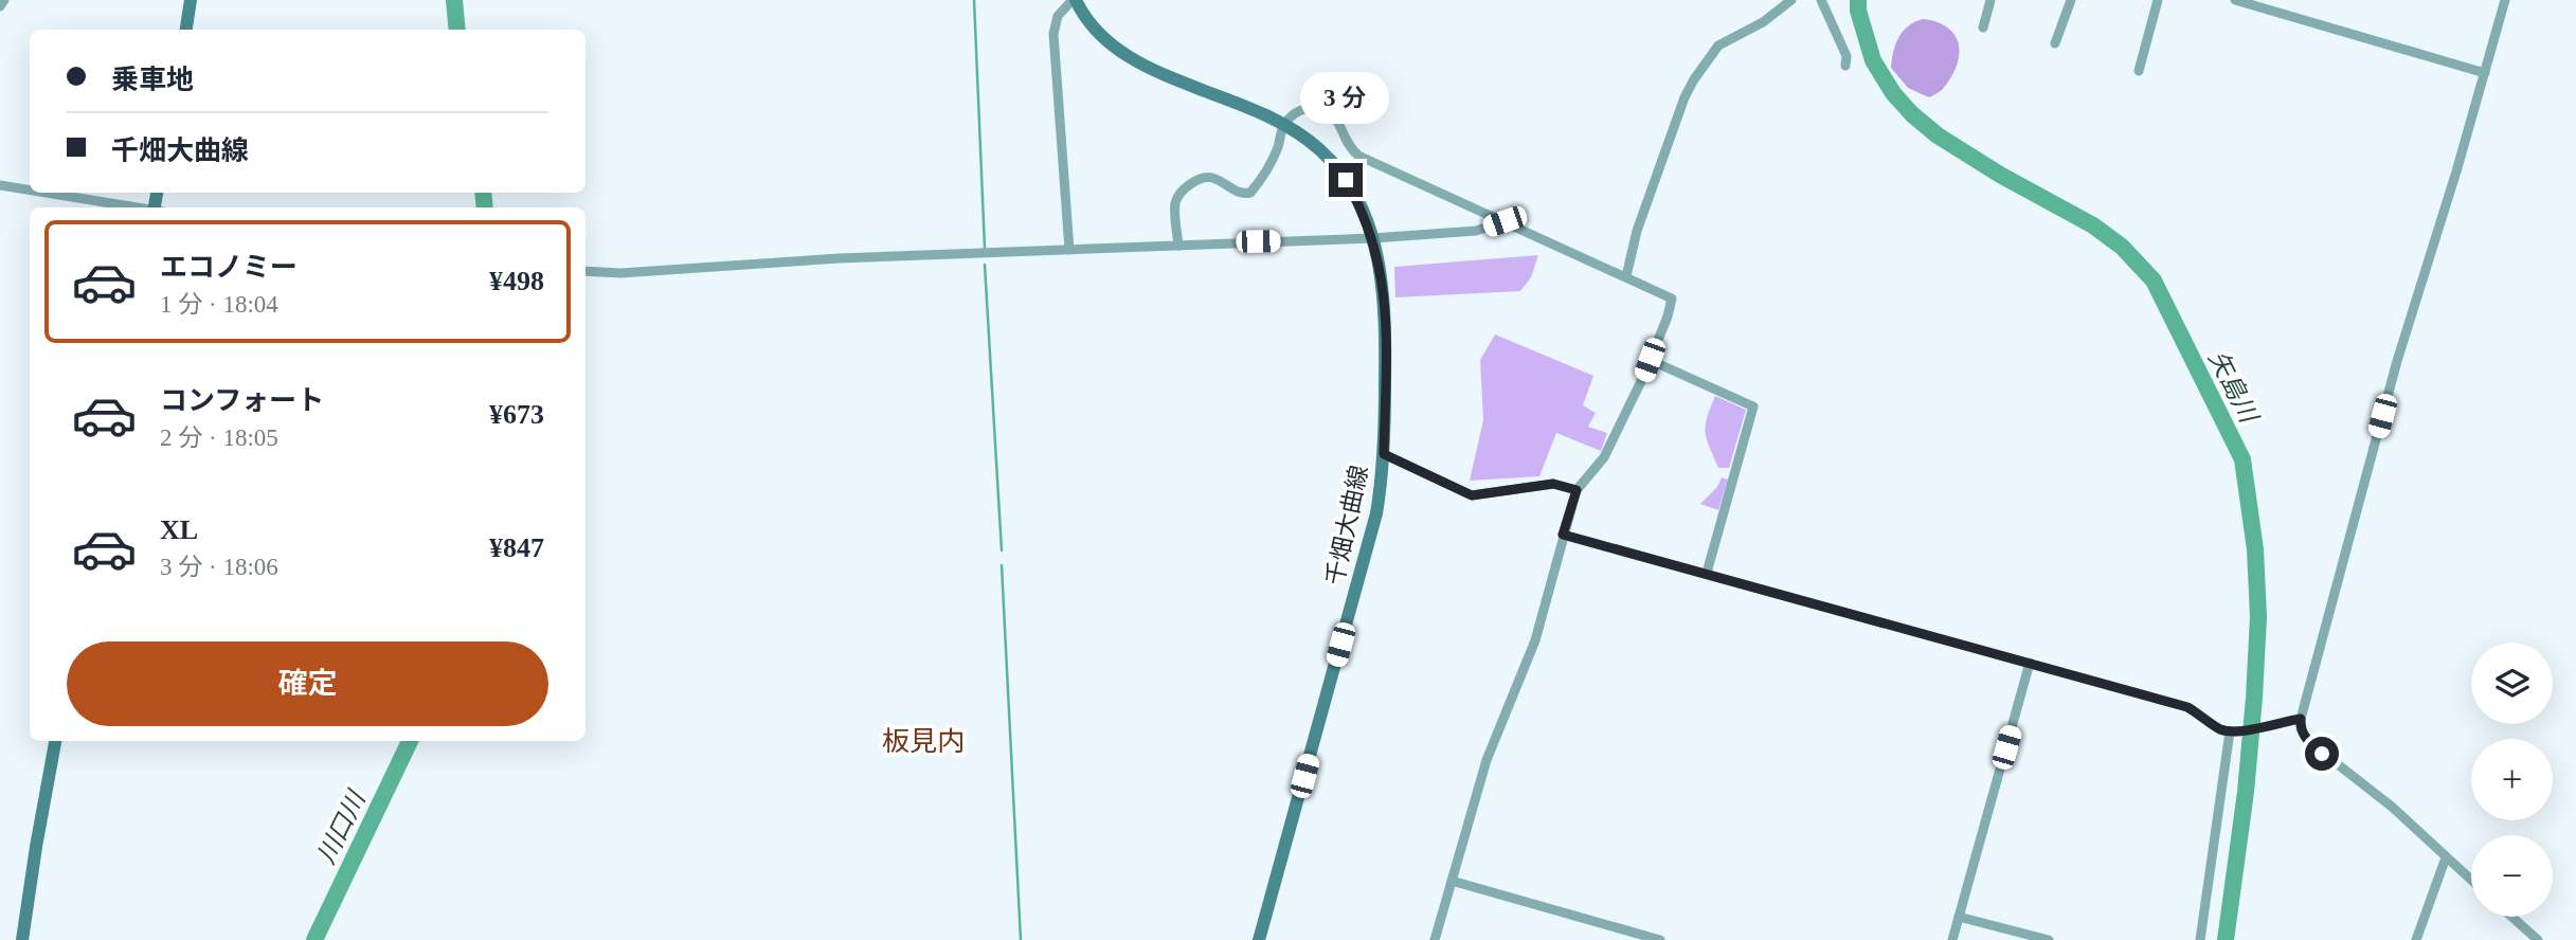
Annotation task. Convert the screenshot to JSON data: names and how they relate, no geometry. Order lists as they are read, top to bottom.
{
  "streets": {
    "main road": ["千畑大曲線"]
  },
  "districts": ["板見内"],
  "water": ["矢島川", "川口川"],
  "page": {
    "banner": ["乗車地", "千畑大曲線"],
    "bubble": "3 分",
    "list": [
      {
        "name": "エコノミー",
        "note": "1 分 · 18:04",
        "value": "¥498"
      },
      {
        "name": "コンフォート",
        "note": "2 分 · 18:05",
        "value": "¥673"
      },
      {
        "name": "XL",
        "note": "3 分 · 18:06",
        "value": "¥847"
      }
    ],
    "buttons": "確定",
    "map_buttons": ["+", "−"]
  }
}
